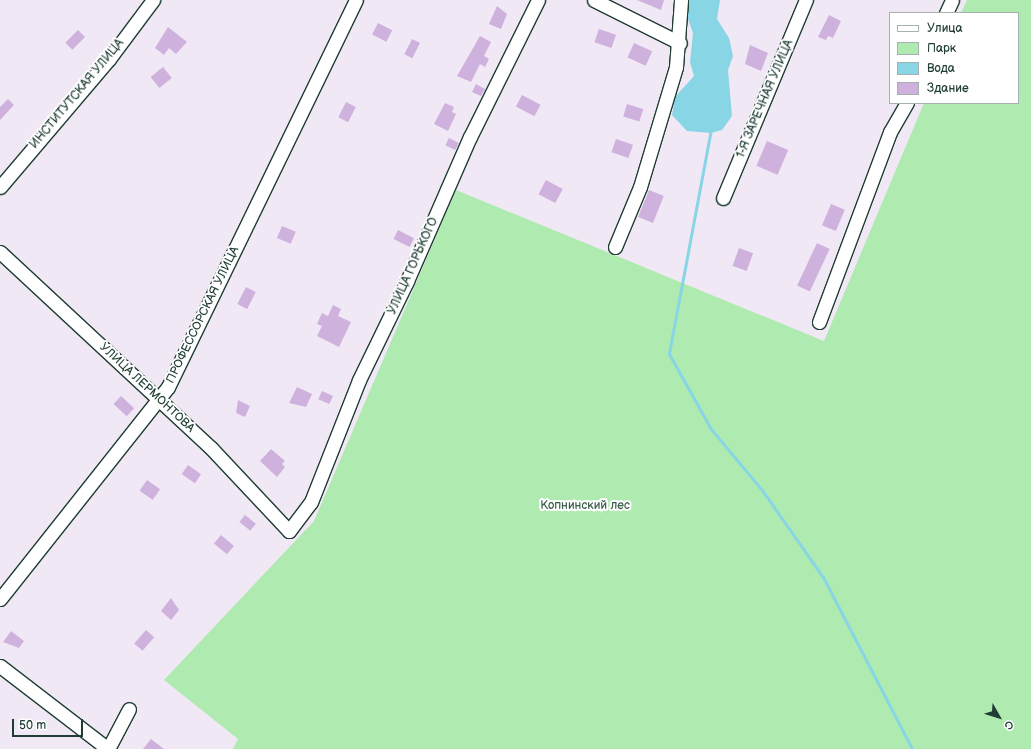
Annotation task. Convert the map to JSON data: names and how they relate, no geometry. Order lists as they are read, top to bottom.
{
  "streets": {
    "street": [
      "ИНСТИТУТСКАЯ УЛИЦА",
      "1-Я ЗАРЕЧНАЯ УЛИЦА",
      "УЛИЦА ГОРЬКОГО",
      "ПРОФЕССОРСКАЯ УЛИЦА",
      "УЛИЦА ЛЕРМОНТОВА"
    ]
  },
  "crossings": [
    ["УЛИЦА ГОРЬКОГО", "УЛИЦА ЛЕРМОНТОВА"],
    ["ПРОФЕССОРСКАЯ УЛИЦА", "УЛИЦА ЛЕРМОНТОВА"]
  ],
  "parks": ["Копнинский лес"],
  "legend": [
    "Улица",
    "Парк",
    "Вода",
    "Здание"
  ],
  "scale_bar": "50 m",
  "north": "bottom right"
}
